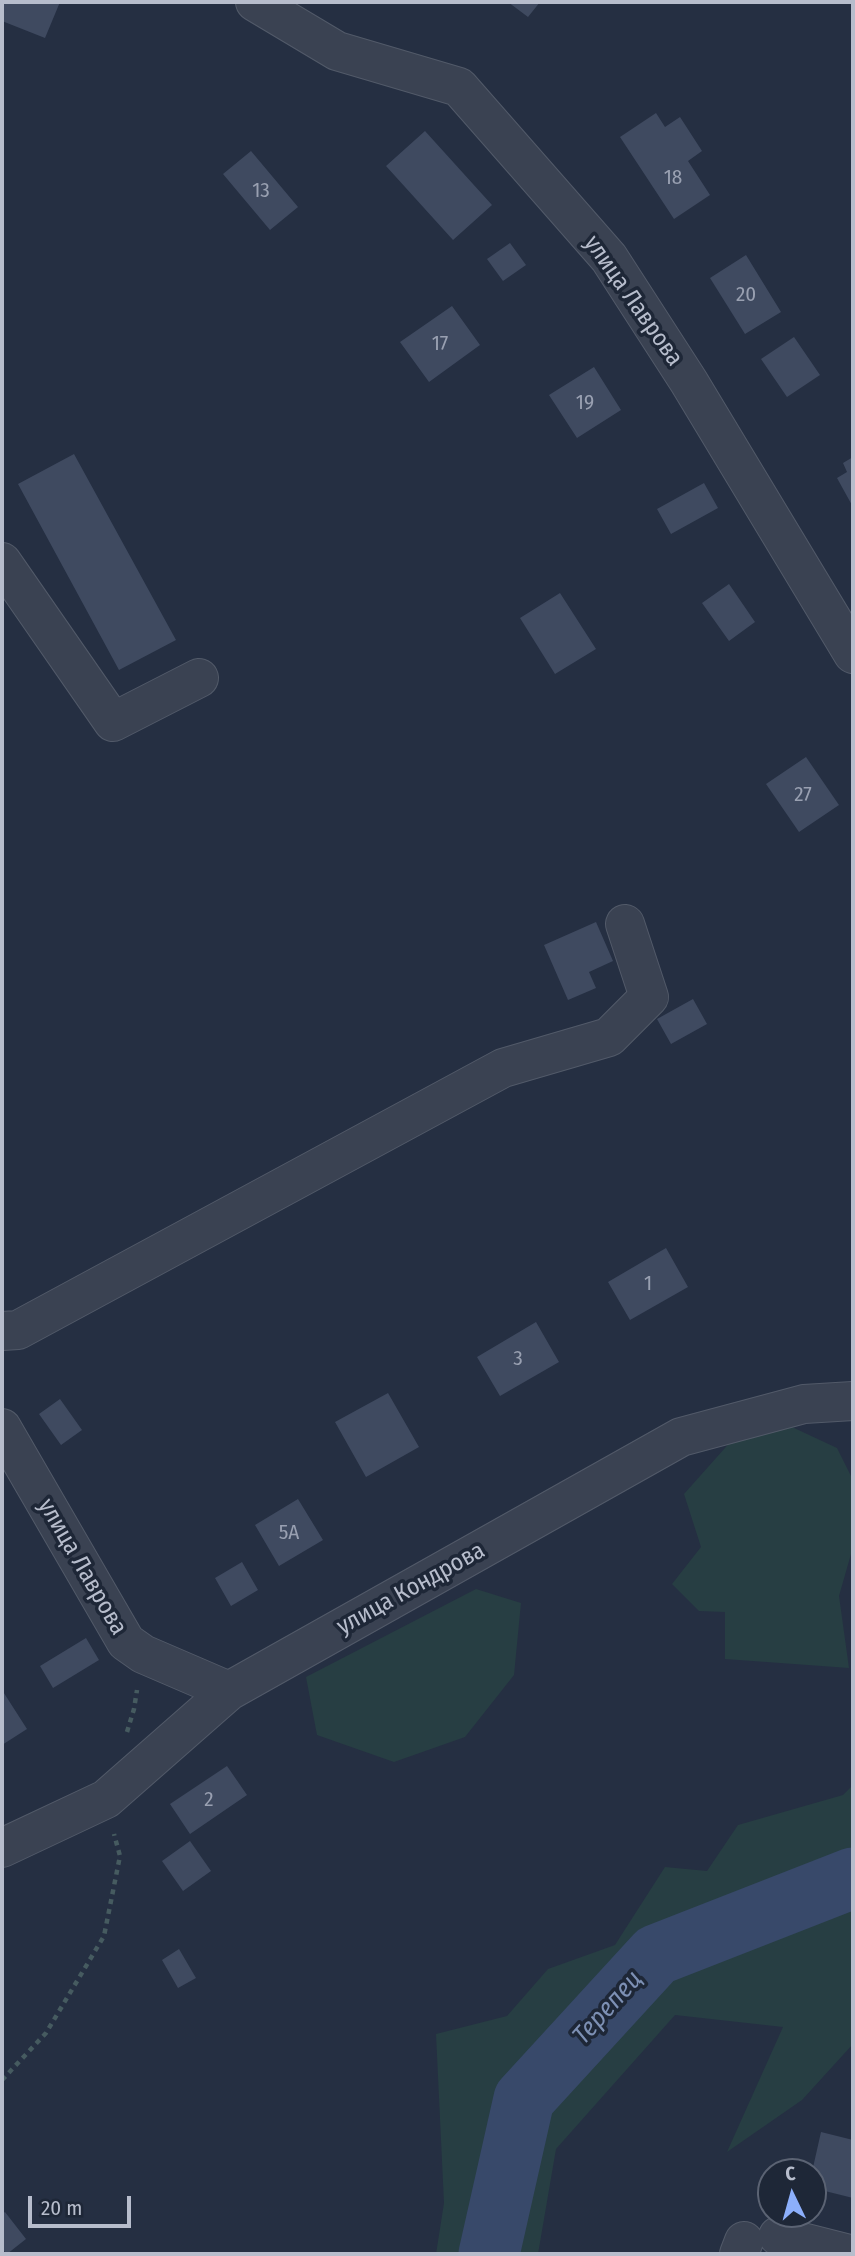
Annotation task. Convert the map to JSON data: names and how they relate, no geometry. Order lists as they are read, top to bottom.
{
  "streets": {
    "street": ["улица Лаврова", "улица Кондрова"]
  },
  "crossings": [
    ["улица Лаврова", "улица Кондрова"]
  ],
  "water": ["Терепец"],
  "house_numbers": [
    "18",
    "13",
    "20",
    "17",
    "19",
    "27",
    "1",
    "3",
    "5А",
    "2"
  ],
  "scale_bar": "20 m",
  "north": "top"
}
